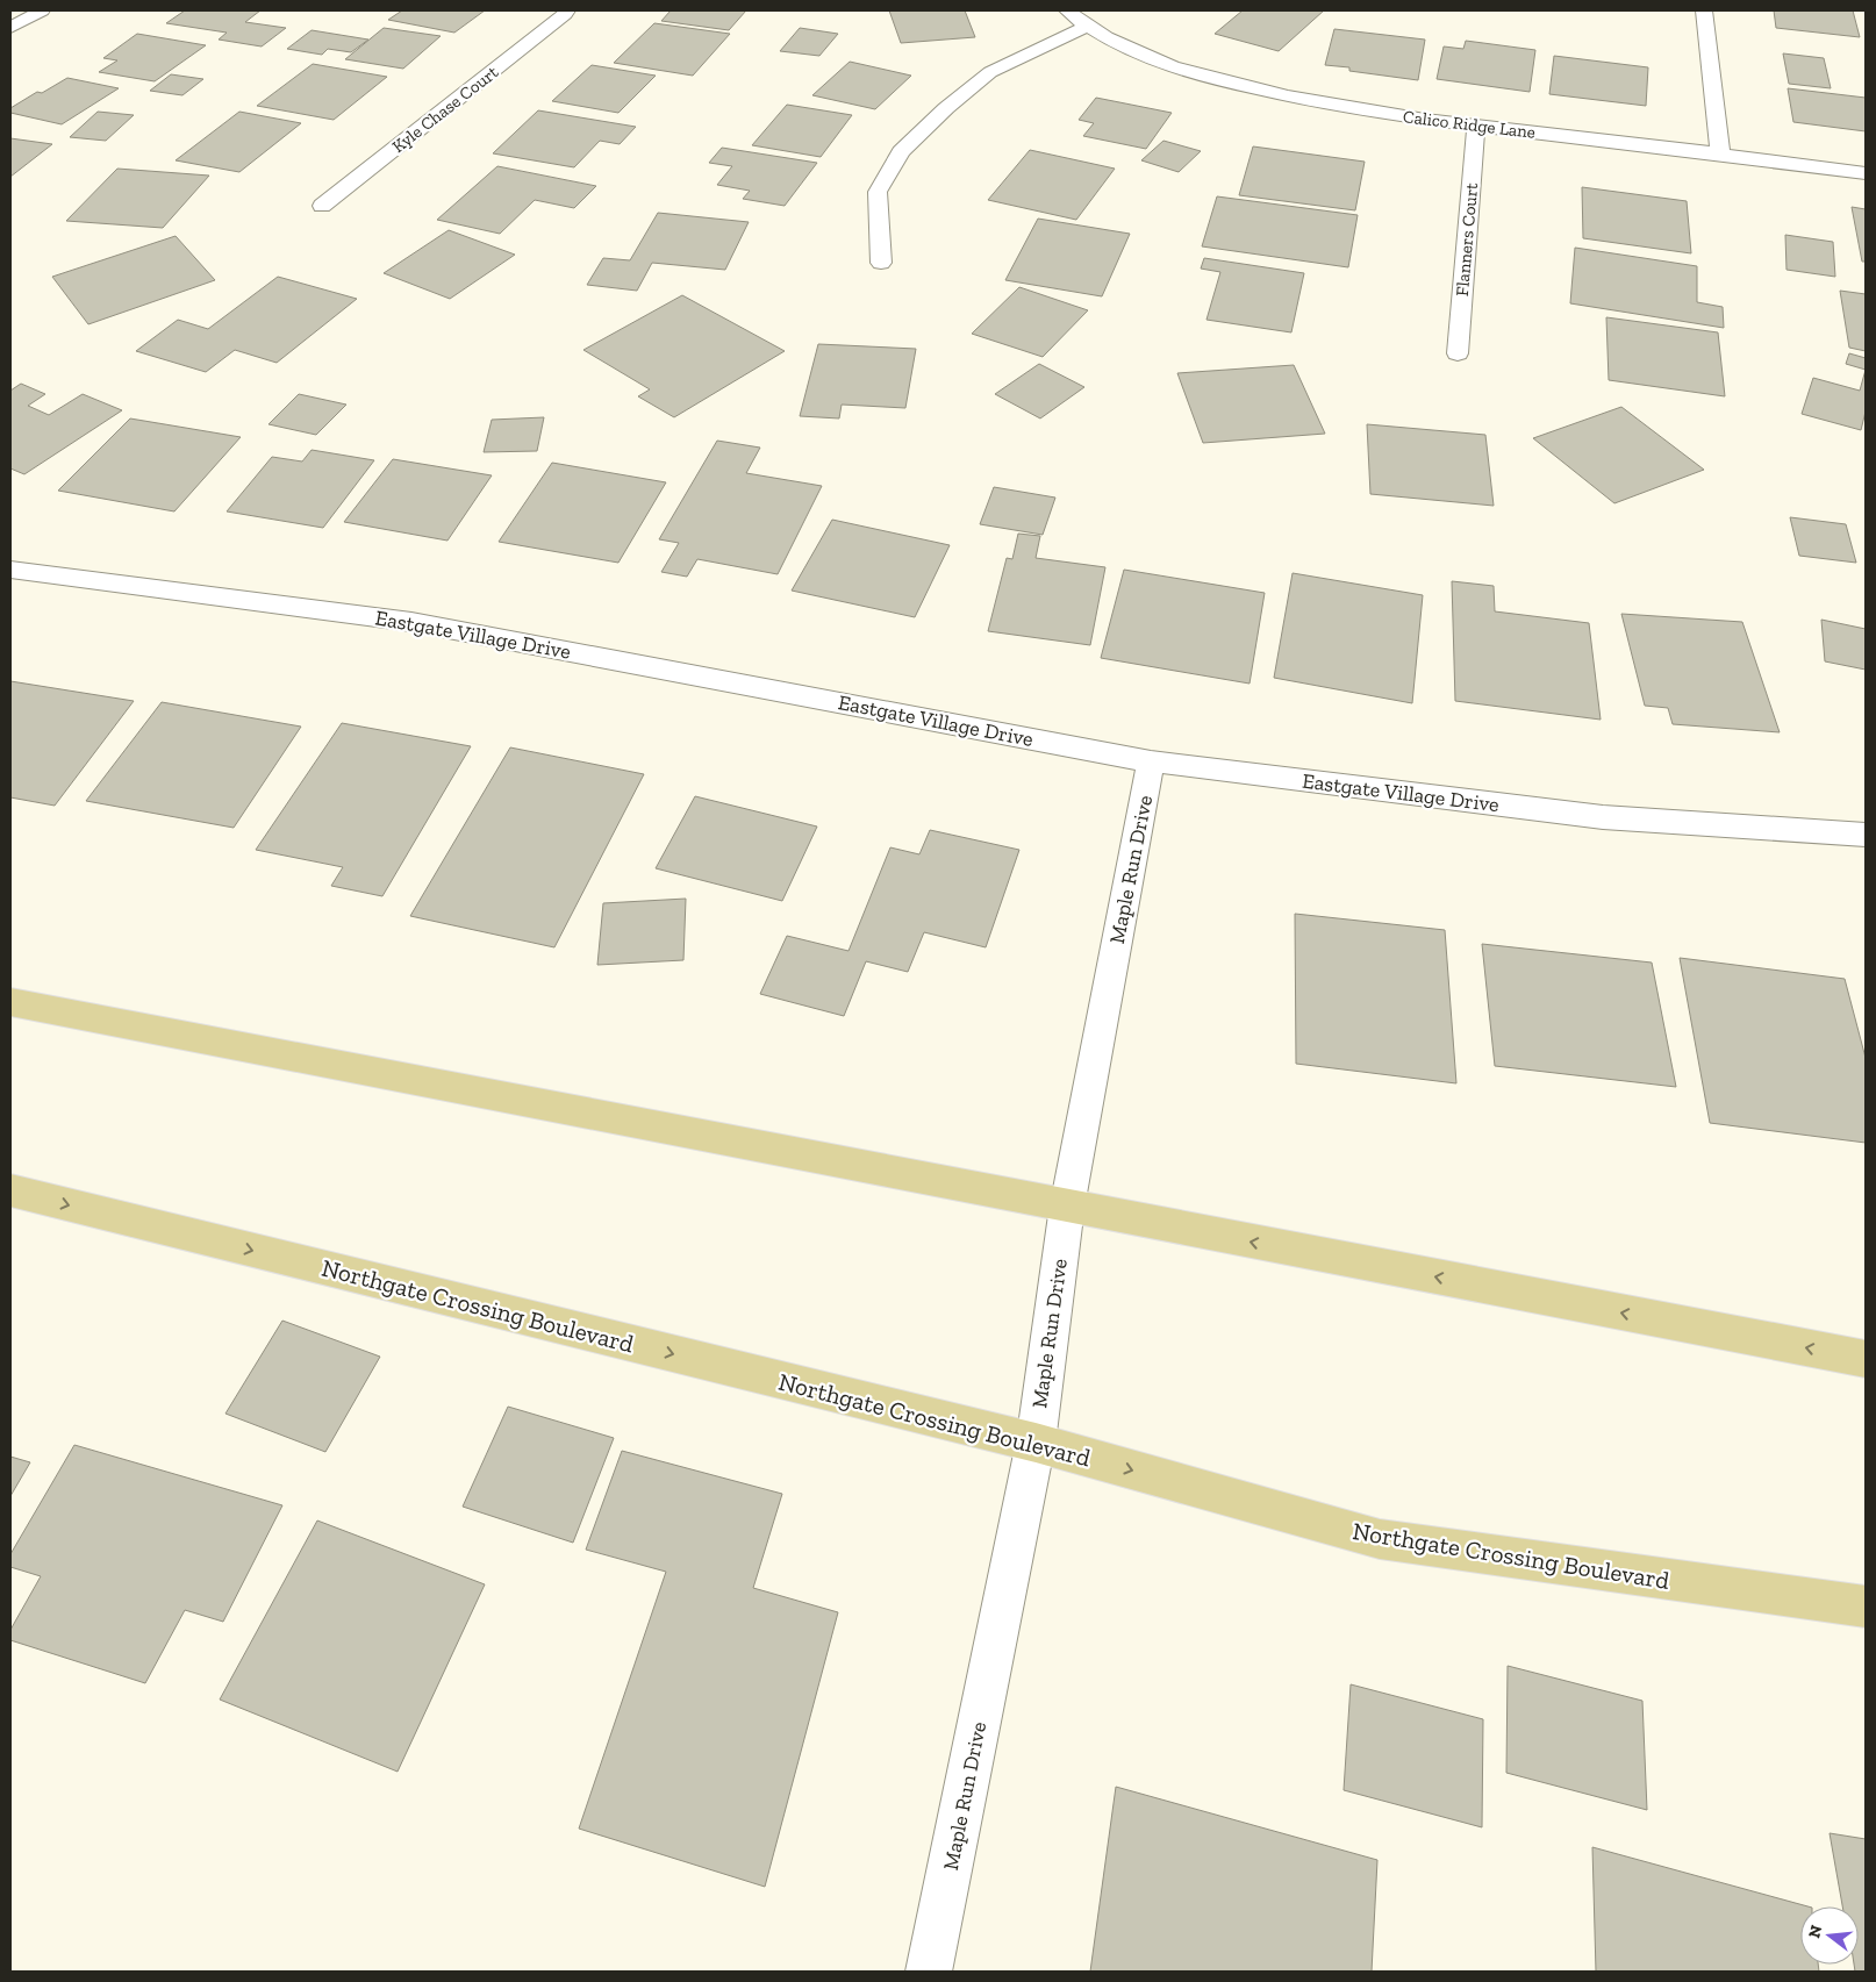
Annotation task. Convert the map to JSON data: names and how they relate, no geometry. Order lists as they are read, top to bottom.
{
  "streets": {
    "main road": ["Northgate Crossing Boulevard"],
    "street": [
      "Kyle Chase Court",
      "Calico Ridge Lane",
      "Flanners Court",
      "Eastgate Village Drive",
      "Maple Run Drive"
    ]
  },
  "crossings": [
    ["Calico Ridge Lane", "Flanners Court"],
    ["Eastgate Village Drive", "Maple Run Drive"],
    ["Maple Run Drive", "Northgate Crossing Boulevard"]
  ],
  "north": "left"
}
